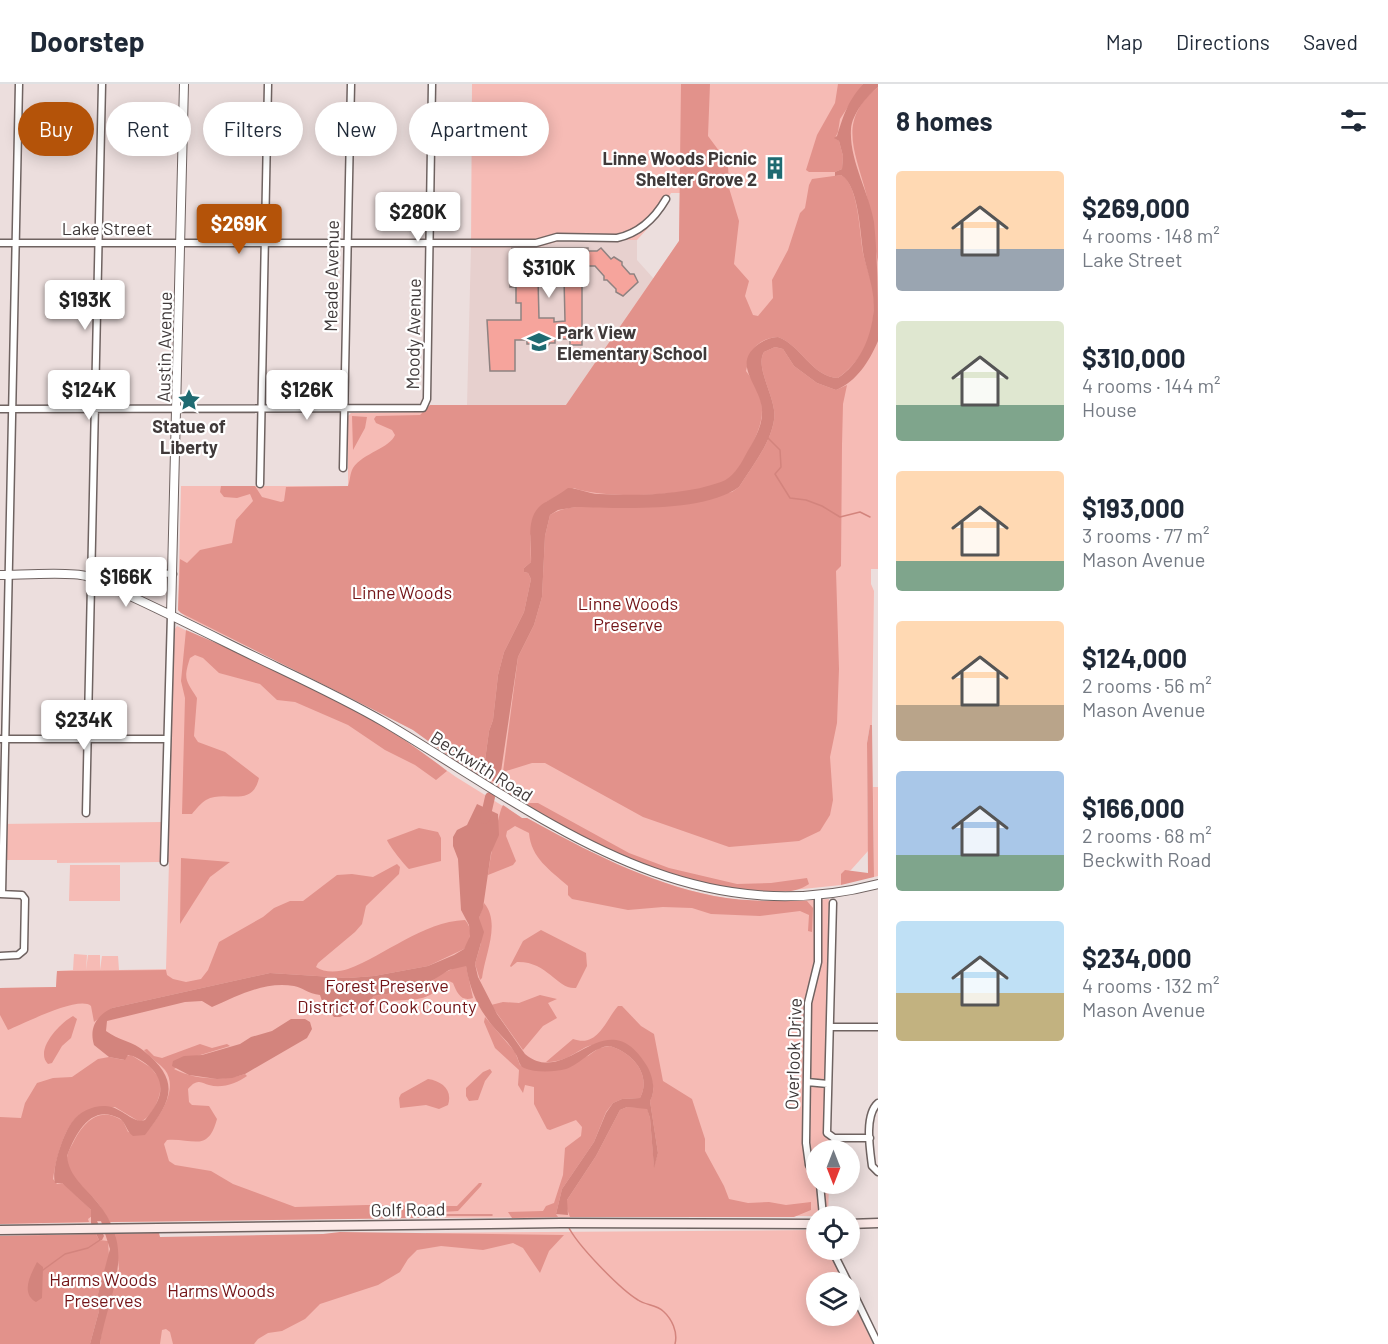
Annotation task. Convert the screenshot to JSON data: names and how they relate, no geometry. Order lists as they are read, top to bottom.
{
  "streets": {
    "main road": ["Golf Road"],
    "street": [
      "Lake Street",
      "Meade Avenue",
      "Moody Avenue",
      "Austin Avenue",
      "Beckwith Road",
      "Overlook Drive"
    ]
  },
  "crossings": [
    ["Lake Street", "Meade Avenue"],
    ["Lake Street", "Moody Avenue"],
    ["Lake Street", "Austin Avenue"],
    ["Meade Avenue", "Moody Avenue"],
    ["Austin Avenue", "Beckwith Road"],
    ["Beckwith Road", "Overlook Drive"]
  ],
  "parks": [
    "Linne Woods",
    "Linne Woods Preserve",
    "Forest Preserve District of Cook County",
    "Harms Woods Preserves",
    "Harms Woods"
  ],
  "places": {
    "building": ["Linne Woods Picnic Shelter Grove 2"],
    "school or university": ["Park View Elementary School"],
    "place": ["Statue of Liberty"]
  },
  "north": "bottom",
  "page": {
    "header": "Doorstep",
    "nav": ["Map", "Directions", "Saved"],
    "heading": "8 homes",
    "chip": [
      "Buy",
      "Rent",
      "Filters",
      "New",
      "Apartment"
    ],
    "list": [
      {
        "name": "$269,000",
        "note": "4 rooms · 148 m² · Lake Street"
      },
      {
        "name": "$310,000",
        "note": "4 rooms · 144 m² · House"
      },
      {
        "name": "$193,000",
        "note": "3 rooms · 77 m² · Mason Avenue"
      },
      {
        "name": "$124,000",
        "note": "2 rooms · 56 m² · Mason Avenue"
      },
      {
        "name": "$166,000",
        "note": "2 rooms · 68 m² · Beckwith Road"
      },
      {
        "name": "$234,000",
        "note": "4 rooms · 132 m² · Mason Avenue"
      }
    ],
    "price": [
      "$280K",
      "$269K",
      "$310K",
      "$193K",
      "$124K",
      "$126K",
      "$166K",
      "$234K"
    ]
  }
}
